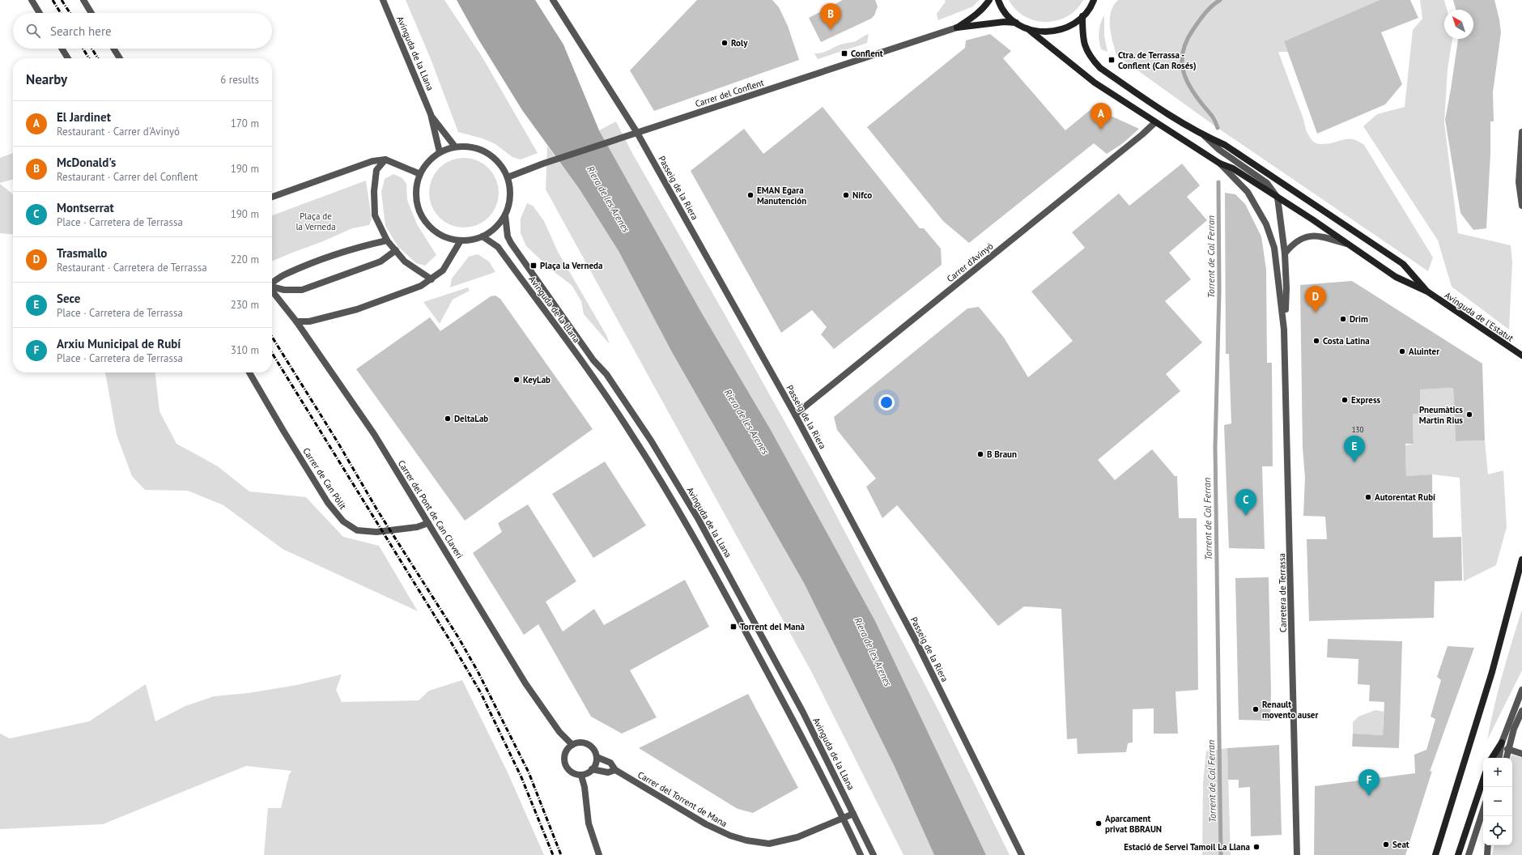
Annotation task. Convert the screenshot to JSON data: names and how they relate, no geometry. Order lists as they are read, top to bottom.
{
  "streets": {
    "main road": ["Avinguda de l'Estatut"],
    "street": [
      "Avinguda de la Llana",
      "Carrer del Conflent",
      "Passeig de la Riera",
      "Carrer d'Avinyó",
      "Carrer de Can Pòlit",
      "Carrer del Pont de Can Claveri",
      "Carretera de Terrassa",
      "Carrer del Torrent de Mana"
    ]
  },
  "crossings": [
    ["Avinguda de la Llana", "Carrer del Conflent"],
    ["Avinguda de la Llana", "Carrer del Torrent de Mana"],
    ["Carrer del Conflent", "Passeig de la Riera"],
    ["Passeig de la Riera", "Carrer d'Avinyó"],
    ["Carrer de Can Pòlit", "Carrer del Pont de Can Claveri"],
    ["Carrer del Pont de Can Claveri", "Carrer del Torrent de Mana"]
  ],
  "water": ["Riera de les Arenes", "Torrent de Cal Ferran"],
  "parks": ["Plaça de la Verneda"],
  "places": {
    "other": [
      "Roly",
      "EMAN Egara Manutención",
      "Nifco",
      "Drim",
      "Costa Latina",
      "Aluinter",
      "KeyLab",
      "Express",
      "Pneumàtics Martin Rius",
      "DeltaLab",
      "B Braun",
      "Autorentat Rubí",
      "Renault movento auser",
      "Aparcament privat BBRAUN",
      "Seat",
      "Estació de Servei Tamoil La Llana"
    ],
    "transit": [
      "Conflent",
      "Ctra. de Terrassa - Conflent (Can Rosés)",
      "Plaça la Verneda",
      "Torrent del Manà"
    ]
  },
  "house_numbers": ["130"],
  "north": "top left",
  "page": {
    "pins": [
      "B",
      "A",
      "D",
      "E",
      "C",
      "F"
    ],
    "search": "Search here",
    "heading": ["Nearby", "6 results"],
    "list": [
      {
        "mark": "A",
        "name": "El Jardinet",
        "note": "Restaurant · Carrer d'Avinyó",
        "value": "170 m"
      },
      {
        "mark": "B",
        "name": "McDonald's",
        "note": "Restaurant · Carrer del Conflent",
        "value": "190 m"
      },
      {
        "mark": "C",
        "name": "Montserrat",
        "note": "Place · Carretera de Terrassa",
        "value": "190 m"
      },
      {
        "mark": "D",
        "name": "Trasmallo",
        "note": "Restaurant · Carretera de Terrassa",
        "value": "220 m"
      },
      {
        "mark": "E",
        "name": "Sece",
        "note": "Place · Carretera de Terrassa",
        "value": "230 m"
      },
      {
        "mark": "F",
        "name": "Arxiu Municipal de Rubí",
        "note": "Place · Carretera de Terrassa",
        "value": "310 m"
      }
    ],
    "map_buttons": ["+", "−"]
  }
}
